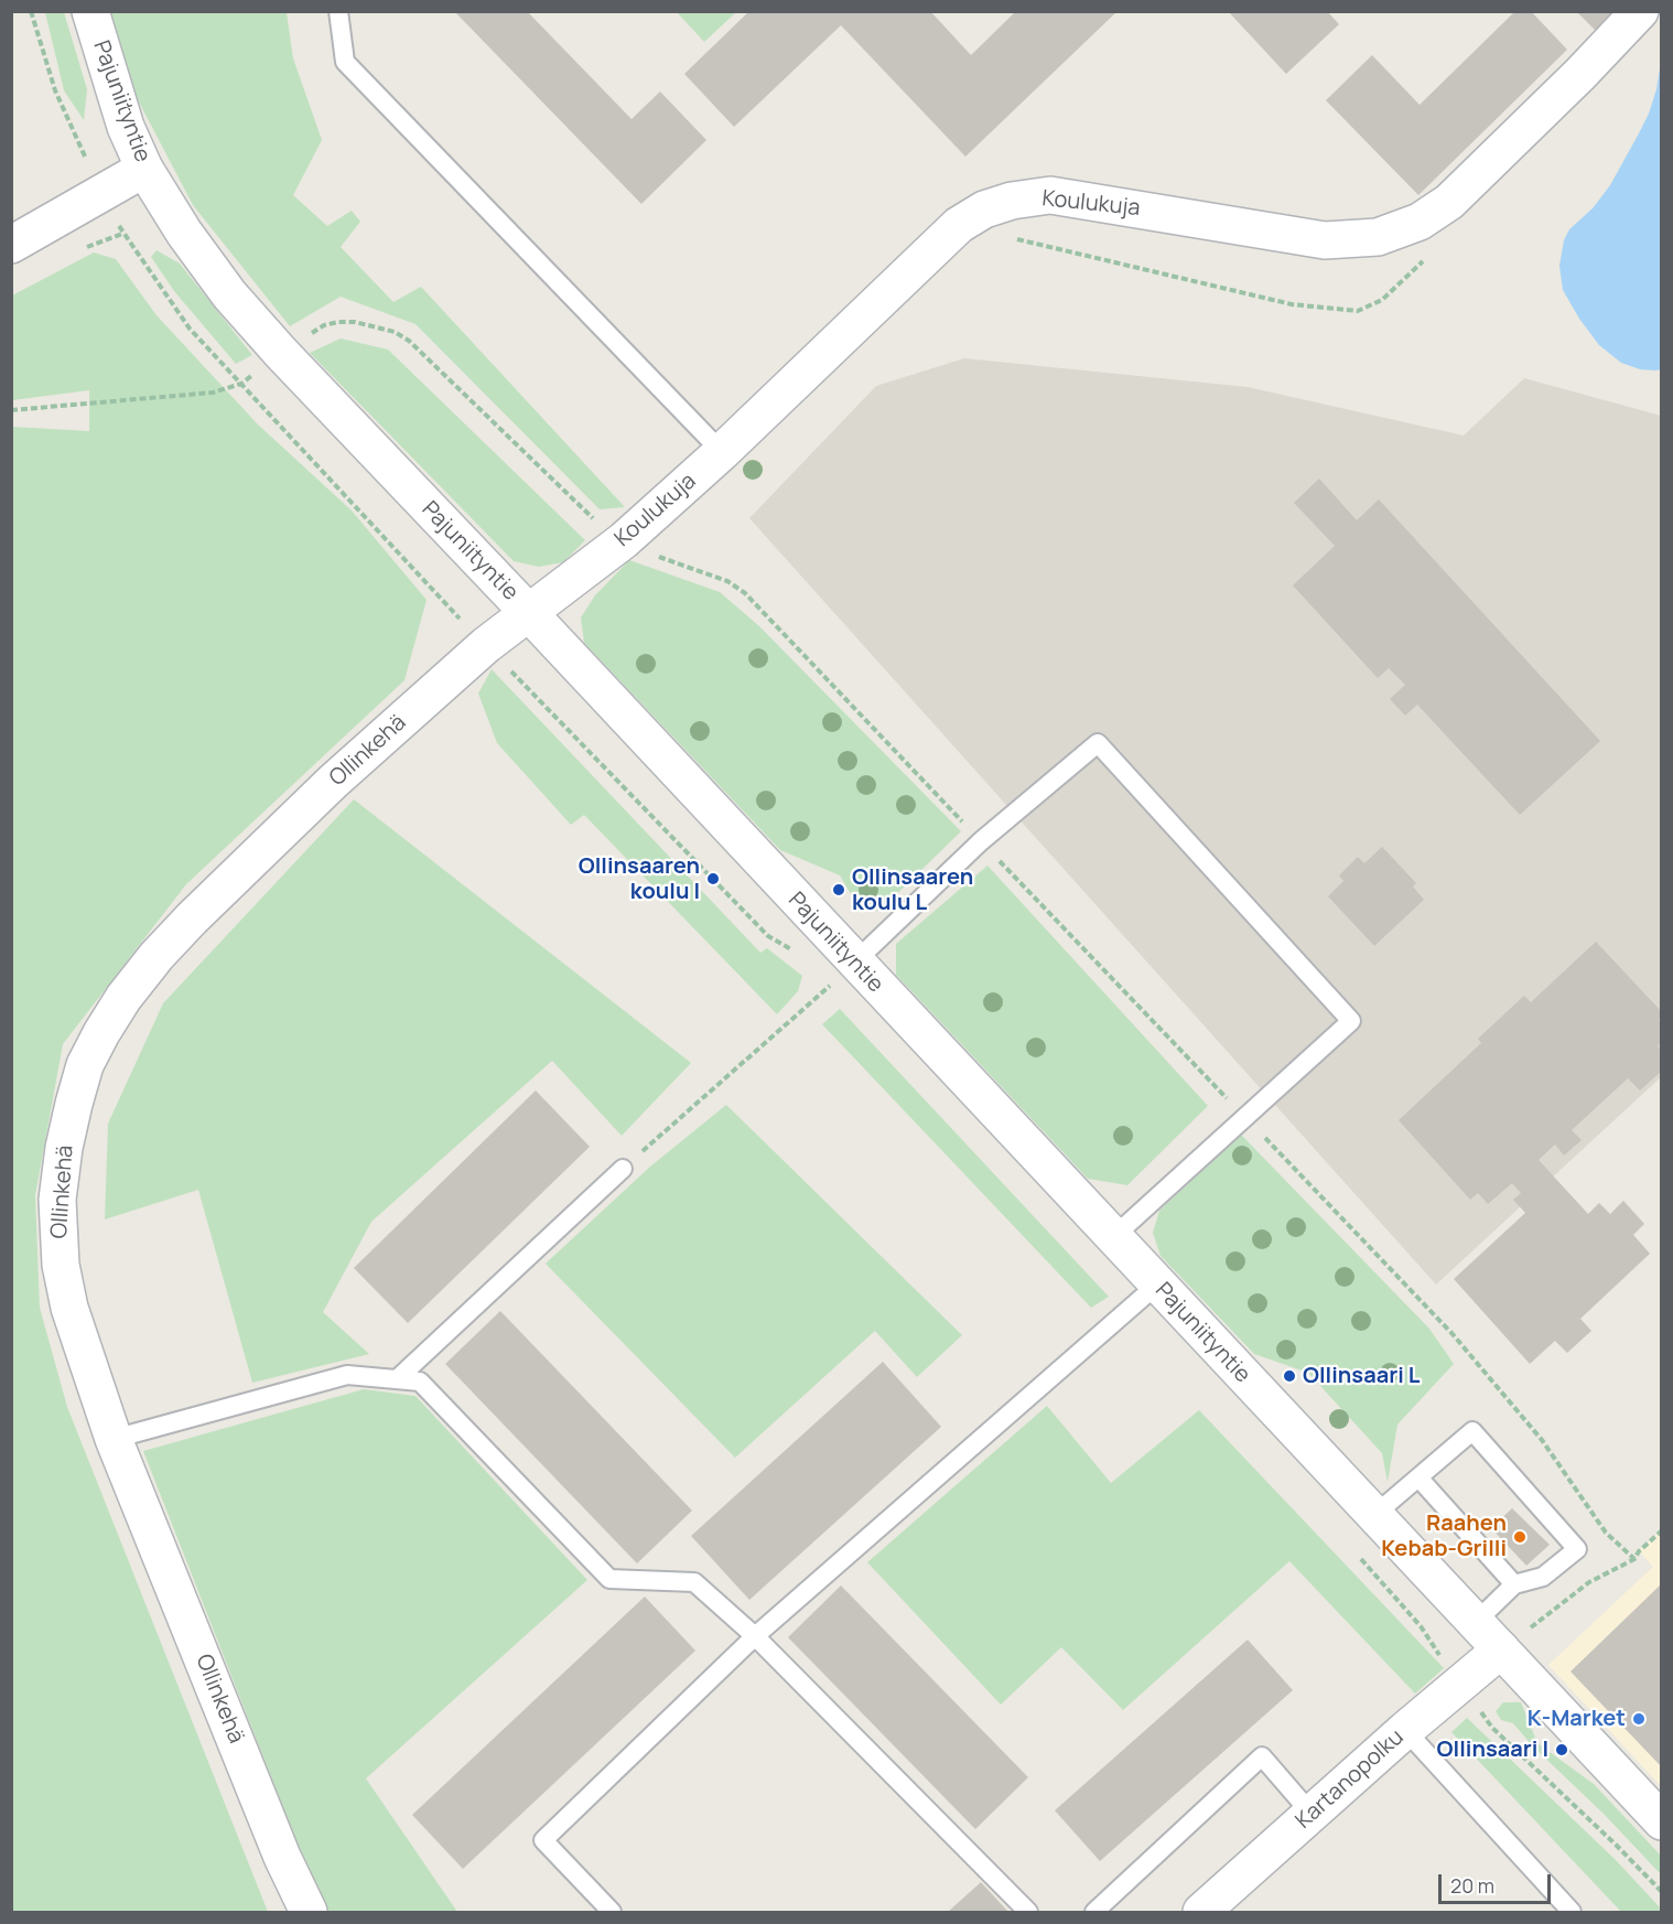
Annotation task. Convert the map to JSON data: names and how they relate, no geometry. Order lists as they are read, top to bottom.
{
  "streets": {
    "street": [
      "Pajuniityntie",
      "Koulukuja",
      "Ollinkehä",
      "Kartanopolku"
    ]
  },
  "crossings": [
    ["Pajuniityntie", "Koulukuja"],
    ["Pajuniityntie", "Ollinkehä"],
    ["Pajuniityntie", "Kartanopolku"],
    ["Koulukuja", "Ollinkehä"]
  ],
  "places": [
    "Ollinsaaren koulu I",
    "Ollinsaaren koulu L",
    "Ollinsaari L",
    "Raahen Kebab-Grilli",
    "K-Market",
    "Ollinsaari I"
  ],
  "scale_bar": "20 m"
}
